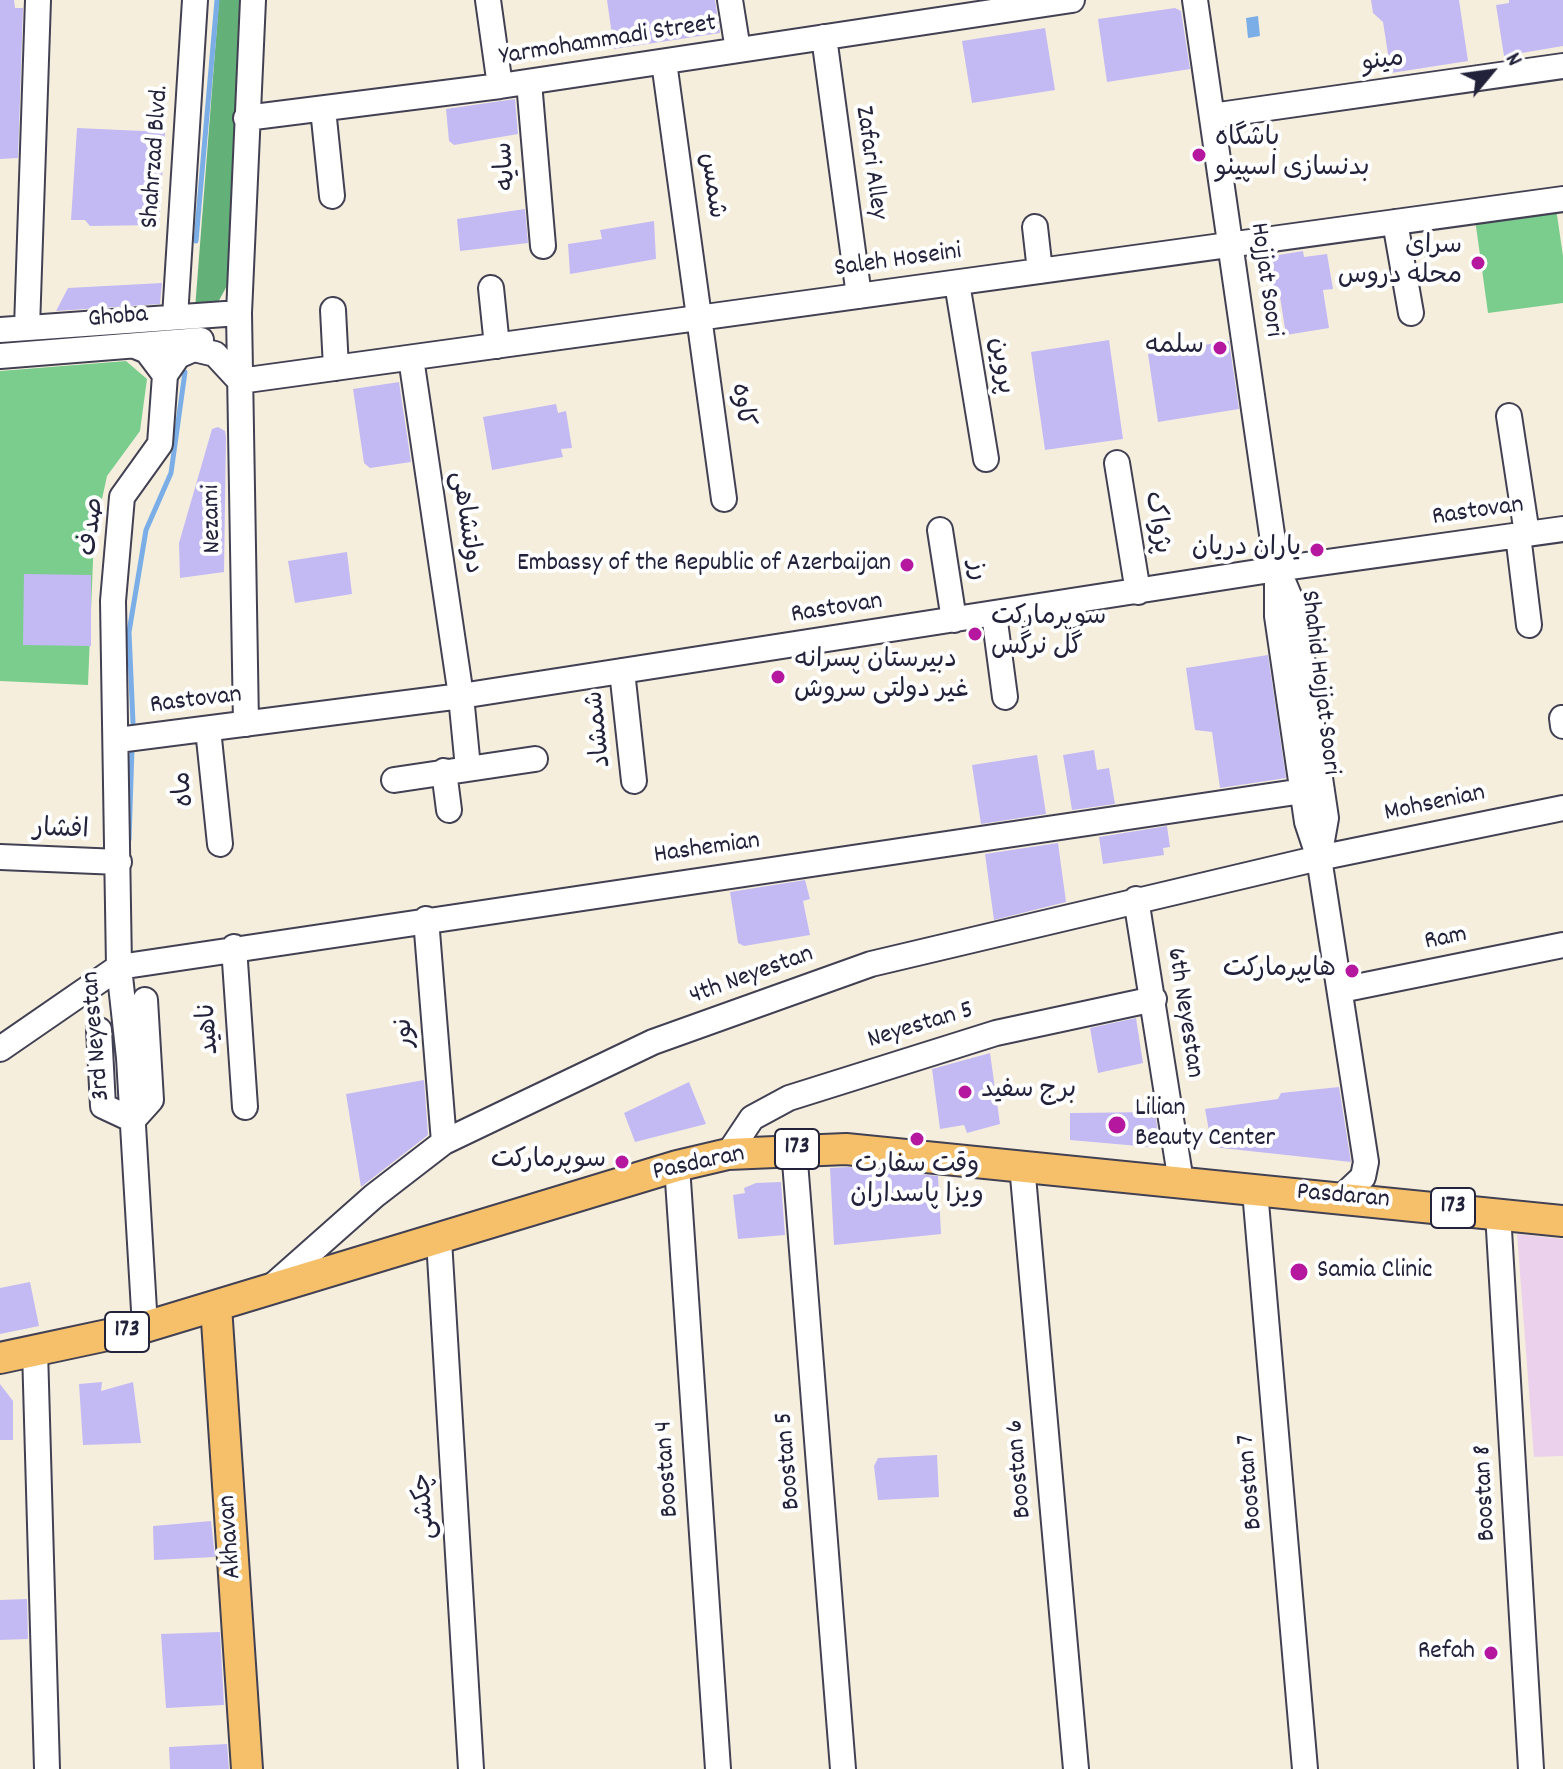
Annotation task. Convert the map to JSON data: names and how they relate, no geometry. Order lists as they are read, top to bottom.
{
  "streets": {
    "main road": ["173", "Pasdaran", "Akhavan"],
    "street": [
      "Yarmohammadi Street",
      "مینو",
      "Shahrzad Blvd.",
      "Zafari Alley",
      "سایه",
      "شمس",
      "Saleh Hoseini",
      "Hojjat Soori",
      "Ghoba",
      "پروین",
      "کاوه",
      "Rastovan",
      "Nezami",
      "دولتشاهی",
      "پژواک",
      "صدف",
      "رز",
      "Shahid Hojjat Soori",
      "شمشاد",
      "ماه",
      "Mohsenian",
      "افشار",
      "Hashemian",
      "Ram",
      "4th Neyestan",
      "6th Neyestan",
      "Neyestan 5",
      "ناهید",
      "نور",
      "3rd Neyestan",
      "Boostan 5",
      "Boostan 4",
      "Boostan 6",
      "Boostan 7",
      "Boostan 8",
      "چکشی"
    ]
  },
  "crossings": [
    ["Yarmohammadi Street", "Zafari Alley"],
    ["Yarmohammadi Street", "سایه"],
    ["Yarmohammadi Street", "شمس"],
    ["مینو", "Hojjat Soori"],
    ["Shahrzad Blvd.", "Ghoba"],
    ["Zafari Alley", "Saleh Hoseini"],
    ["شمس", "Saleh Hoseini"],
    ["شمس", "کاوه"],
    ["Saleh Hoseini", "Hojjat Soori"],
    ["Saleh Hoseini", "پروین"],
    ["Saleh Hoseini", "کاوه"],
    ["Saleh Hoseini", "Nezami"],
    ["Saleh Hoseini", "دولتشاهی"],
    ["Hojjat Soori", "Rastovan"],
    ["Hojjat Soori", "Shahid Hojjat Soori"],
    ["Ghoba", "Nezami"],
    ["Rastovan", "Nezami"],
    ["Rastovan", "دولتشاهی"],
    ["Rastovan", "پژواک"],
    ["Rastovan", "صدف"],
    ["Rastovan", "رز"],
    ["Rastovan", "Shahid Hojjat Soori"],
    ["Rastovan", "شمشاد"],
    ["Rastovan", "ماه"],
    ["Rastovan", "3rd Neyestan"],
    ["صدف", "3rd Neyestan"],
    ["Shahid Hojjat Soori", "Mohsenian"],
    ["Shahid Hojjat Soori", "Hashemian"],
    ["Shahid Hojjat Soori", "Ram"],
    ["Shahid Hojjat Soori", "4th Neyestan"],
    ["Shahid Hojjat Soori", "Pasdaran"],
    ["Mohsenian", "4th Neyestan"],
    ["افشار", "3rd Neyestan"],
    ["Hashemian", "ناهید"],
    ["Hashemian", "نور"],
    ["Hashemian", "3rd Neyestan"],
    ["4th Neyestan", "6th Neyestan"],
    ["4th Neyestan", "نور"],
    ["4th Neyestan", "Pasdaran"],
    ["6th Neyestan", "Neyestan 5"],
    ["6th Neyestan", "Pasdaran"],
    ["Neyestan 5", "Pasdaran"],
    ["3rd Neyestan", "Pasdaran"],
    ["Pasdaran", "Boostan 5"],
    ["Pasdaran", "Boostan 4"],
    ["Pasdaran", "Boostan 6"],
    ["Pasdaran", "Boostan 7"],
    ["Pasdaran", "Boostan 8"],
    ["Pasdaran", "چکشی"],
    ["Pasdaran", "Akhavan"]
  ],
  "places": [
    "باشگاه بدنسازی اسپینو",
    "سرای محله دروس",
    "سلمه",
    "یاران دریان",
    "Embassy of the Republic of Azerbaijan",
    "سوپرمارکت گل نرگس",
    "دبیرستان پسرانه غیر دولتی سروش",
    "هایپرمارکت",
    "برج سفید",
    "Lilian Beauty Center",
    "وقت سفارت ویزا پاسداران",
    "سوپرمارکت",
    "Samia Clinic",
    "Refah"
  ],
  "north": "top right"
}
